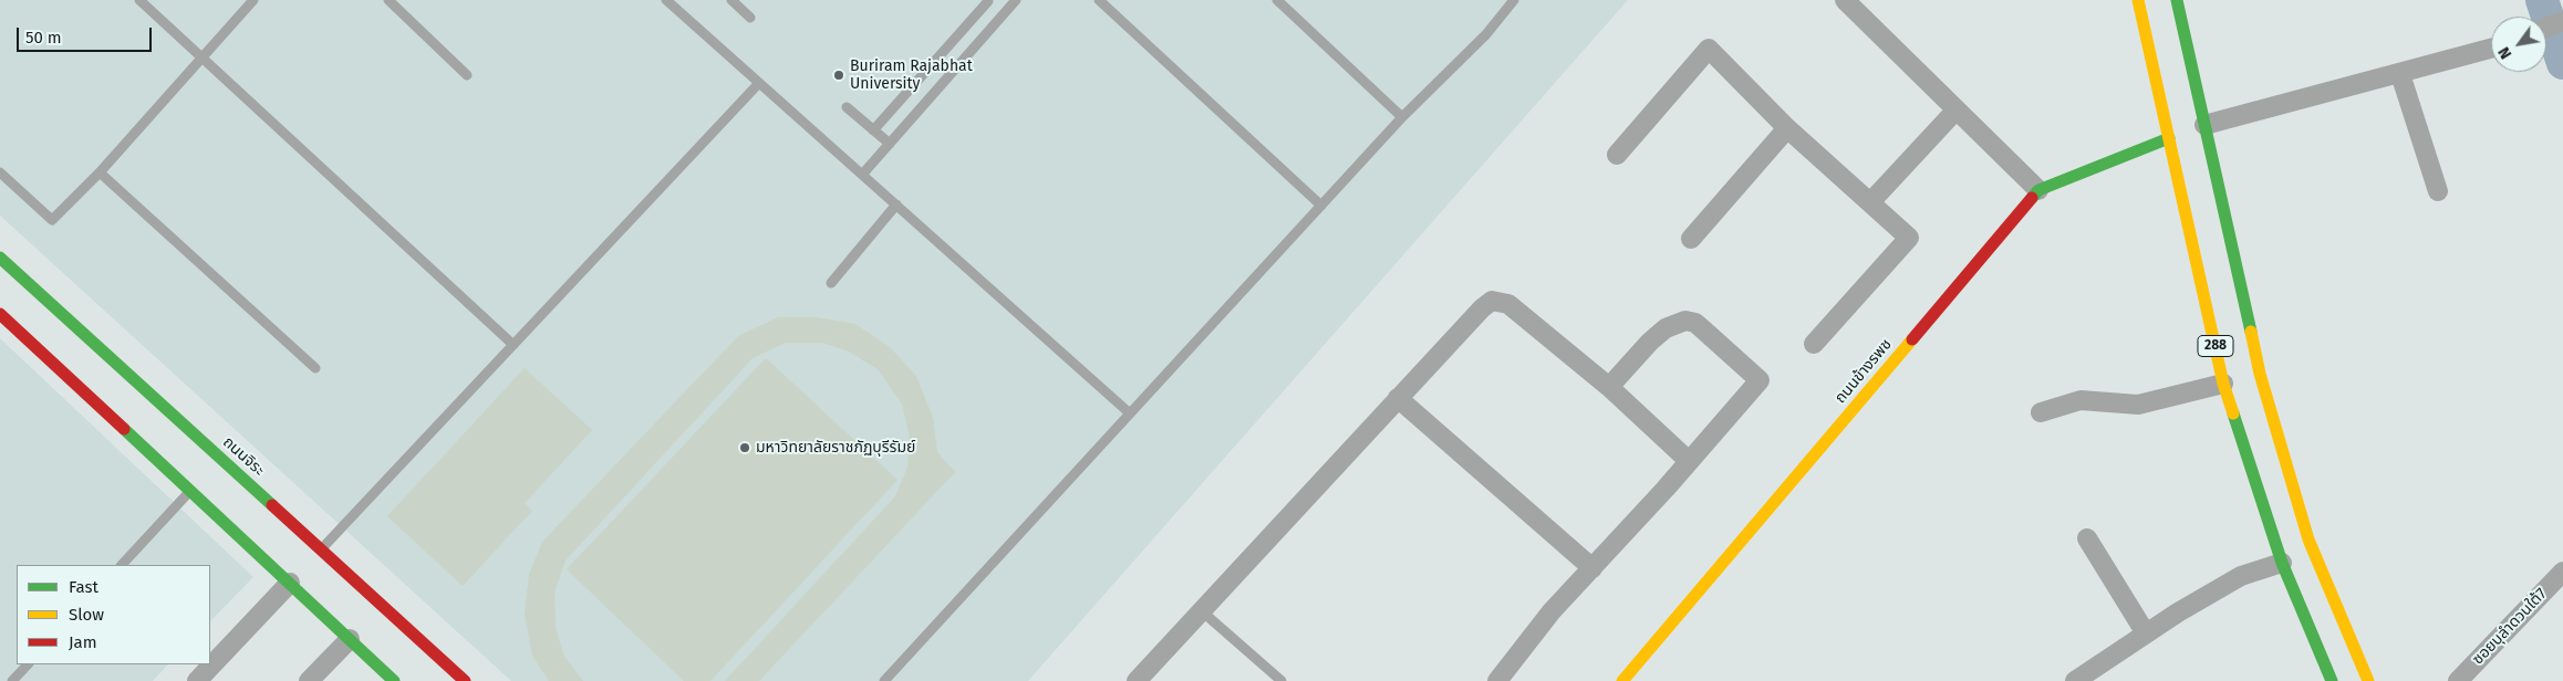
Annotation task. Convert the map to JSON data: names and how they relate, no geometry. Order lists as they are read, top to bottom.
{
  "streets": {
    "main road": ["288", "ถนนข้างรพช", "ถนนจิระ"],
    "street": ["ซอยบุลำดวนใต้7"]
  },
  "crossings": [
    ["288", "ถนนข้างรพช"]
  ],
  "places": ["Buriram Rajabhat University", "มหาวิทยาลัยราชภัฏบุรีรัมย์"],
  "legend": ["Fast", "Slow", "Jam"],
  "scale_bar": "50 m",
  "north": "bottom left"
}
